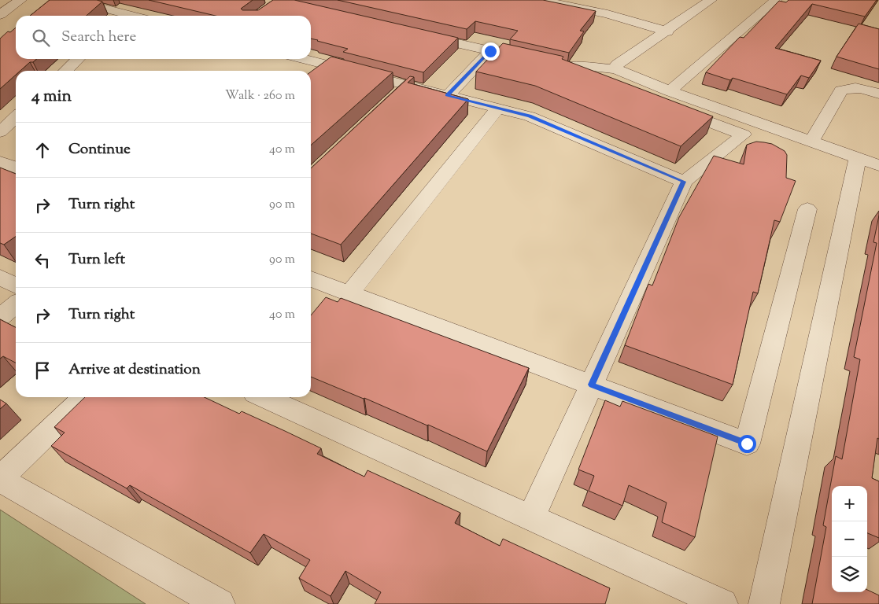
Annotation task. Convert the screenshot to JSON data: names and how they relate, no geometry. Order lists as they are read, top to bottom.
{
  "page": {
    "search": "Search here",
    "heading": ["4 min", "Walk · 260 m"],
    "list": [
      ["Continue", "40 m"],
      ["Turn right", "90 m"],
      ["Turn left", "90 m"],
      ["Turn right", "40 m"],
      "Arrive at destination"
    ],
    "map_buttons": ["+", "−"]
  }
}
